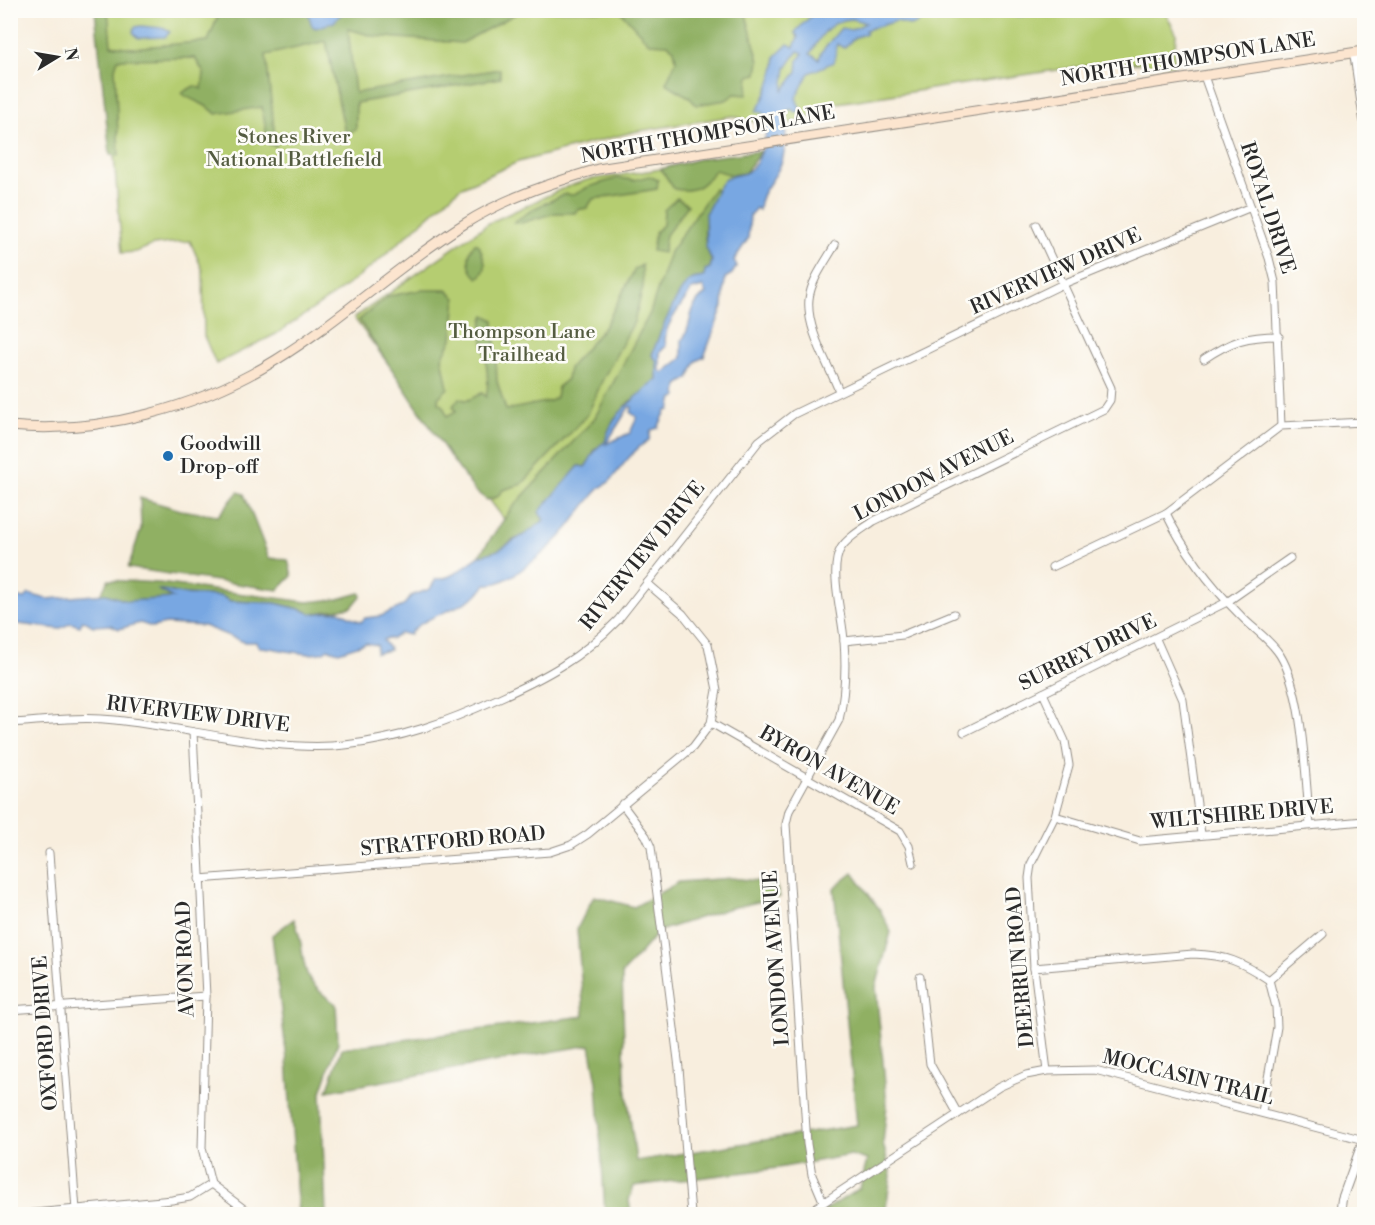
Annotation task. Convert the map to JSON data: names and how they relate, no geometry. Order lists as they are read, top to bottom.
{
  "streets": {
    "main road": ["NORTH THOMPSON LANE"],
    "street": [
      "ROYAL DRIVE",
      "RIVERVIEW DRIVE",
      "LONDON AVENUE",
      "SURREY DRIVE",
      "BYRON AVENUE",
      "WILTSHIRE DRIVE",
      "STRATFORD ROAD",
      "AVON ROAD",
      "DEERRUN ROAD",
      "OXFORD DRIVE",
      "MOCCASIN TRAIL"
    ]
  },
  "crossings": [
    ["NORTH THOMPSON LANE", "ROYAL DRIVE"],
    ["ROYAL DRIVE", "RIVERVIEW DRIVE"],
    ["RIVERVIEW DRIVE", "LONDON AVENUE"],
    ["RIVERVIEW DRIVE", "STRATFORD ROAD"],
    ["RIVERVIEW DRIVE", "AVON ROAD"],
    ["LONDON AVENUE", "BYRON AVENUE"],
    ["LONDON AVENUE", "MOCCASIN TRAIL"],
    ["SURREY DRIVE", "DEERRUN ROAD"],
    ["BYRON AVENUE", "STRATFORD ROAD"],
    ["WILTSHIRE DRIVE", "DEERRUN ROAD"],
    ["STRATFORD ROAD", "AVON ROAD"],
    ["DEERRUN ROAD", "MOCCASIN TRAIL"]
  ],
  "parks": ["Stones River National Battlefield", "Thompson Lane Trailhead"],
  "places": ["Goodwill Drop-off"],
  "north": "right"
}
